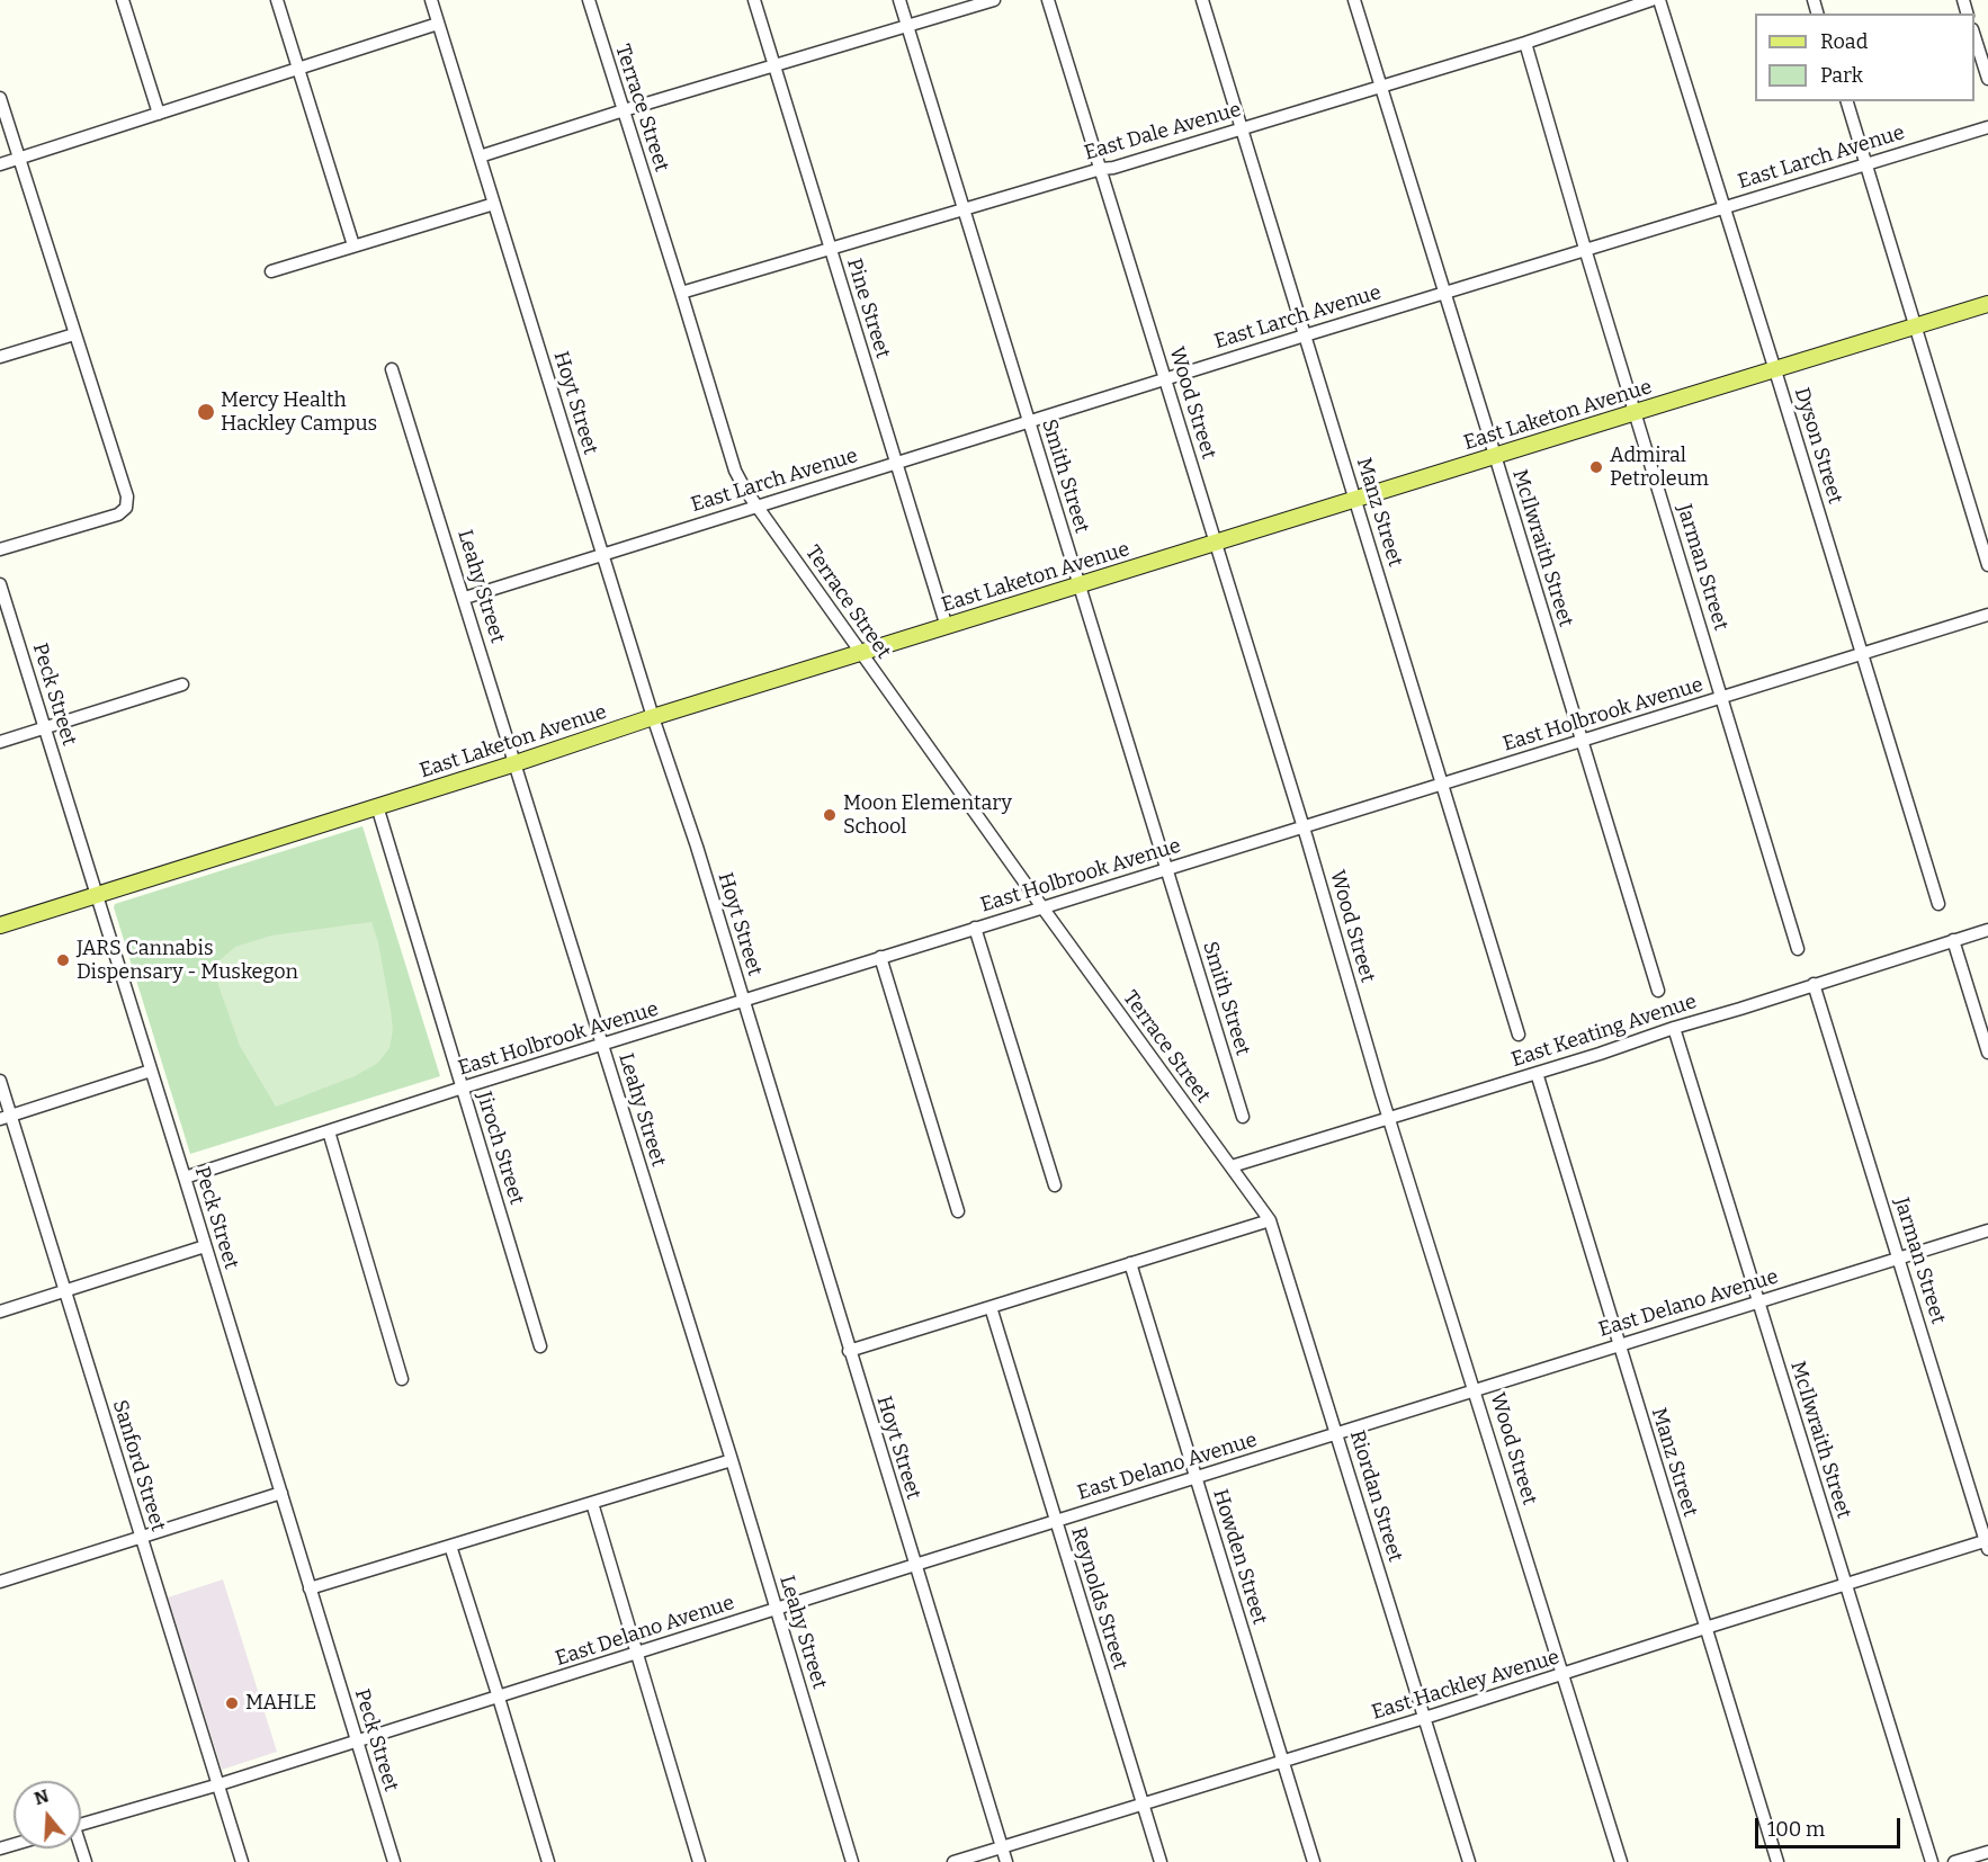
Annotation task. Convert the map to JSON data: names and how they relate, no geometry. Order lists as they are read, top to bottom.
{
  "streets": {
    "main road": ["East Laketon Avenue"],
    "street": [
      "Terrace Street",
      "East Dale Avenue",
      "East Larch Avenue",
      "Pine Street",
      "Hoyt Street",
      "Wood Street",
      "Dyson Street",
      "Smith Street",
      "Manz Street",
      "McIlwraith Street",
      "Jarman Street",
      "Leahy Street",
      "Peck Street",
      "East Holbrook Avenue",
      "East Keating Avenue",
      "Jiroch Street",
      "East Delano Avenue",
      "Sanford Street",
      "Riordan Street",
      "Howden Street",
      "Reynolds Street",
      "East Hackley Avenue"
    ]
  },
  "crossings": [
    ["Terrace Street", "East Dale Avenue"],
    ["Terrace Street", "East Larch Avenue"],
    ["Terrace Street", "East Laketon Avenue"],
    ["Terrace Street", "East Holbrook Avenue"],
    ["Terrace Street", "Riordan Street"],
    ["East Dale Avenue", "Pine Street"],
    ["East Dale Avenue", "Wood Street"],
    ["East Dale Avenue", "Smith Street"],
    ["East Dale Avenue", "Manz Street"],
    ["East Dale Avenue", "McIlwraith Street"],
    ["East Dale Avenue", "Jarman Street"],
    ["East Larch Avenue", "Pine Street"],
    ["East Larch Avenue", "Hoyt Street"],
    ["East Larch Avenue", "Wood Street"],
    ["East Larch Avenue", "Dyson Street"],
    ["East Larch Avenue", "Smith Street"],
    ["East Larch Avenue", "Manz Street"],
    ["East Larch Avenue", "McIlwraith Street"],
    ["East Larch Avenue", "Jarman Street"],
    ["East Larch Avenue", "Leahy Street"],
    ["Pine Street", "East Laketon Avenue"],
    ["Hoyt Street", "East Laketon Avenue"],
    ["Hoyt Street", "East Holbrook Avenue"],
    ["Hoyt Street", "East Delano Avenue"],
    ["Hoyt Street", "East Hackley Avenue"],
    ["Wood Street", "East Laketon Avenue"],
    ["Wood Street", "East Holbrook Avenue"],
    ["Wood Street", "East Keating Avenue"],
    ["Wood Street", "East Delano Avenue"],
    ["Wood Street", "East Hackley Avenue"],
    ["East Laketon Avenue", "Dyson Street"],
    ["East Laketon Avenue", "Smith Street"],
    ["East Laketon Avenue", "Manz Street"],
    ["East Laketon Avenue", "McIlwraith Street"],
    ["East Laketon Avenue", "Jarman Street"],
    ["East Laketon Avenue", "Leahy Street"],
    ["East Laketon Avenue", "Peck Street"],
    ["East Laketon Avenue", "Jiroch Street"],
    ["Dyson Street", "East Holbrook Avenue"],
    ["Smith Street", "East Holbrook Avenue"],
    ["Manz Street", "East Holbrook Avenue"],
    ["Manz Street", "East Keating Avenue"],
    ["Manz Street", "East Delano Avenue"],
    ["Manz Street", "East Hackley Avenue"],
    ["McIlwraith Street", "East Holbrook Avenue"],
    ["McIlwraith Street", "East Keating Avenue"],
    ["McIlwraith Street", "East Delano Avenue"],
    ["McIlwraith Street", "East Hackley Avenue"],
    ["Jarman Street", "East Holbrook Avenue"],
    ["Jarman Street", "East Keating Avenue"],
    ["Jarman Street", "East Delano Avenue"],
    ["Jarman Street", "East Hackley Avenue"],
    ["Leahy Street", "East Holbrook Avenue"],
    ["Leahy Street", "East Delano Avenue"],
    ["Peck Street", "East Holbrook Avenue"],
    ["Peck Street", "East Delano Avenue"],
    ["East Holbrook Avenue", "Jiroch Street"],
    ["East Keating Avenue", "Riordan Street"],
    ["East Delano Avenue", "Sanford Street"],
    ["East Delano Avenue", "Riordan Street"],
    ["East Delano Avenue", "Howden Street"],
    ["East Delano Avenue", "Reynolds Street"],
    ["Riordan Street", "East Hackley Avenue"],
    ["Howden Street", "East Hackley Avenue"],
    ["Reynolds Street", "East Hackley Avenue"]
  ],
  "places": [
    "Mercy Health Hackley Campus",
    "Admiral Petroleum",
    "Moon Elementary School",
    "JARS Cannabis Dispensary - Muskegon",
    "MAHLE"
  ],
  "legend": ["Road", "Park"],
  "scale_bar": "100 m",
  "north": "top"
}
